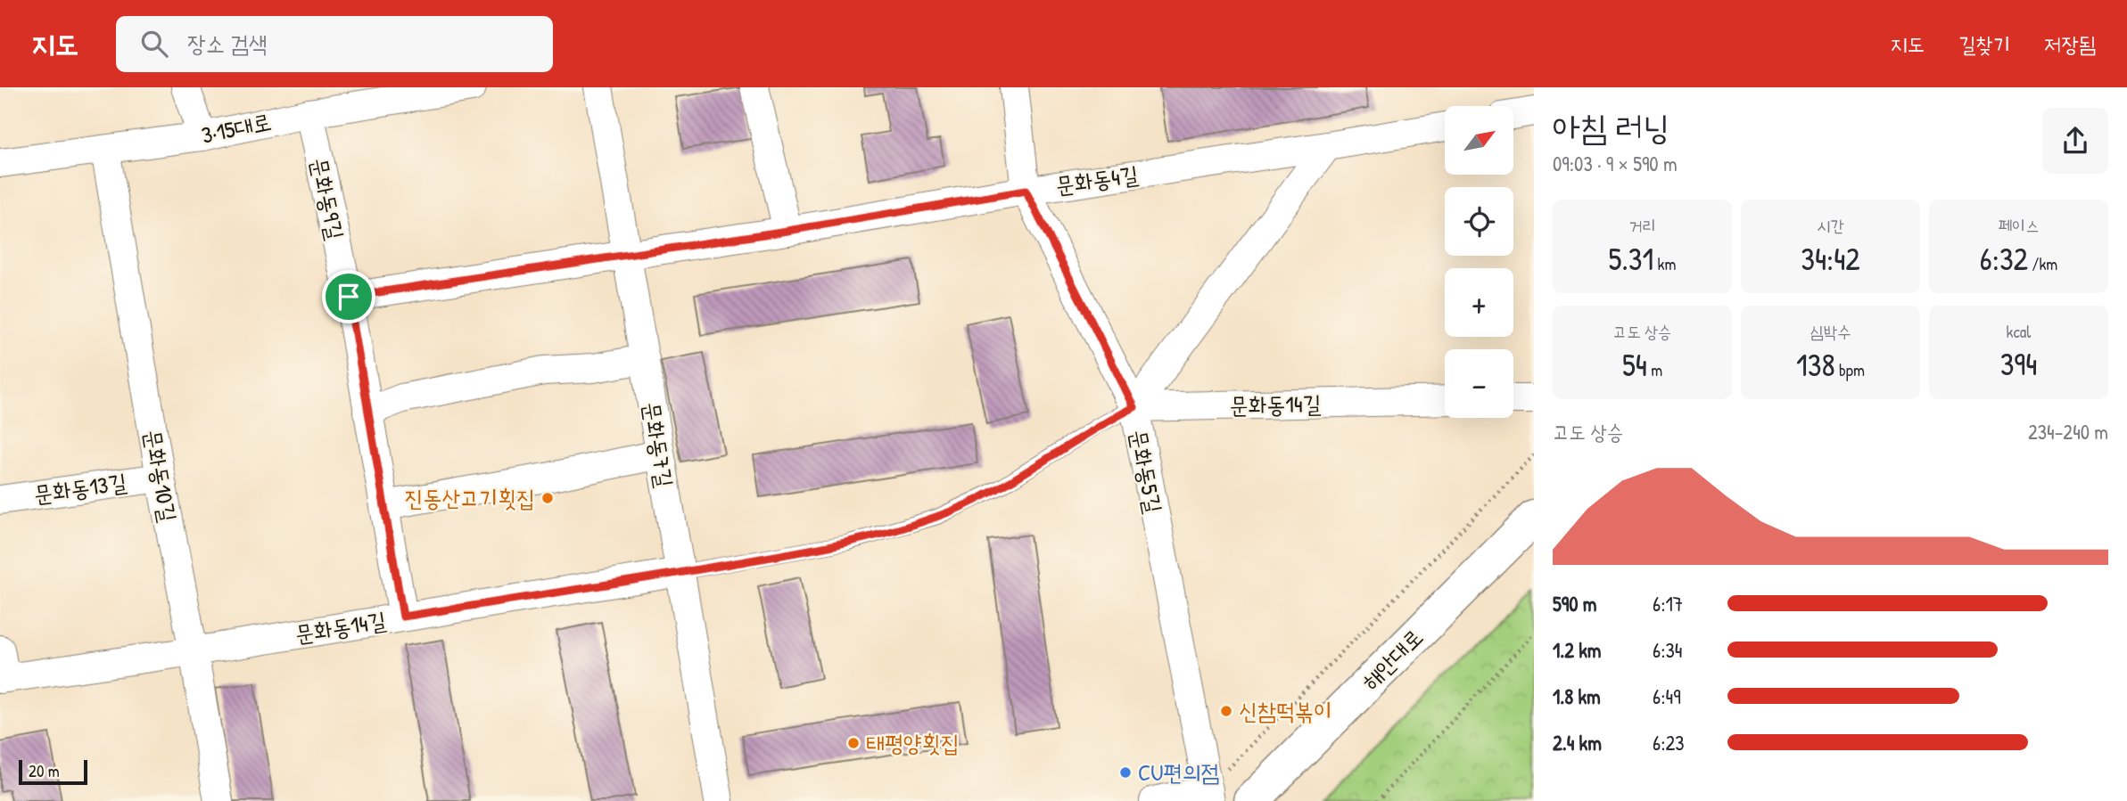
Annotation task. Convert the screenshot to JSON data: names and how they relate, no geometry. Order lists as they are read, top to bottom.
{
  "streets": {
    "main road": ["해안대로"],
    "street": [
      "3·15대로",
      "문화동4길",
      "문화동9길",
      "문화동14길",
      "문화동7길",
      "문화동5길",
      "문화동10길",
      "문화동13길"
    ]
  },
  "crossings": [
    ["3·15대로", "문화동9길"],
    ["3·15대로", "문화동10길"],
    ["문화동4길", "문화동9길"],
    ["문화동4길", "문화동7길"],
    ["문화동4길", "문화동5길"],
    ["문화동9길", "문화동14길"],
    ["문화동14길", "문화동7길"],
    ["문화동14길", "문화동5길"],
    ["문화동14길", "문화동10길"],
    ["문화동10길", "문화동13길"]
  ],
  "places": [
    "진동산고기횟집",
    "신참떡볶이",
    "태평양횟집",
    "CU편의점"
  ],
  "scale_bar": "20 m",
  "north": "top right",
  "page": {
    "header": "지도",
    "search": "장소 검색",
    "nav": ["지도", "길찾기", "저장됨"],
    "heading": ["아침 러닝", "09:03 · 9 × 590 m"],
    "map_buttons": ["+", "−"],
    "stats": [
      ["거리", "5.31 km"],
      ["시간", "34:42"],
      ["페이스", "6:32 /km"],
      ["고도 상승", "54 m"],
      ["심박수", "138 bpm"],
      ["kcal", "394"]
    ],
    "chart": ["고도 상승", "234–240 m"],
    "list": [
      {
        "name": "590 m",
        "note": "6:17"
      },
      {
        "name": "1.2 km",
        "note": "6:34"
      },
      {
        "name": "1.8 km",
        "note": "6:49"
      },
      {
        "name": "2.4 km",
        "note": "6:23"
      }
    ],
    "scale": "20 m"
  }
}
